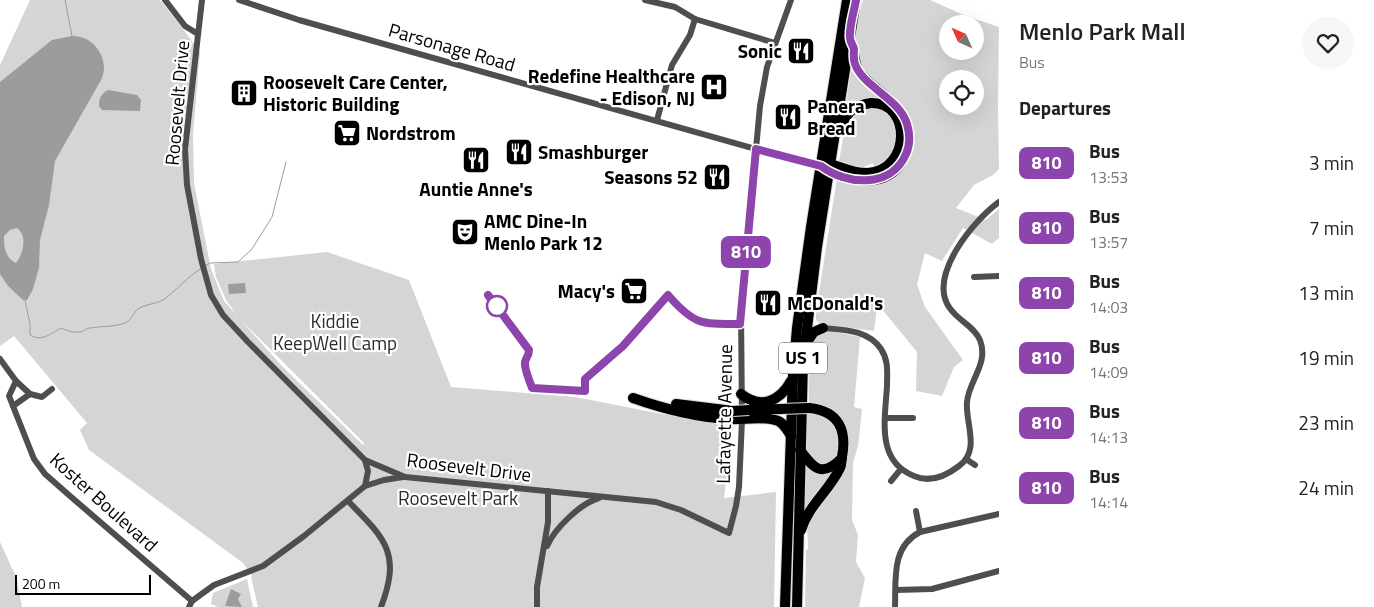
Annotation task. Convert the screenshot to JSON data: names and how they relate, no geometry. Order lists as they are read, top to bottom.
{
  "streets": {
    "highway": ["US 1"],
    "street": [
      "Parsonage Road",
      "Roosevelt Drive",
      "Lafayette Avenue",
      "Koster Boulevard"
    ]
  },
  "crossings": [
    ["Parsonage Road", "US 1"],
    ["Parsonage Road", "Lafayette Avenue"],
    ["Roosevelt Drive", "Lafayette Avenue"]
  ],
  "parks": ["Kiddie KeepWell Camp", "Roosevelt Park"],
  "places": {
    "restaurant": [
      "Sonic",
      "Panera Bread",
      "Smashburger",
      "Auntie Anne's",
      "Seasons 52",
      "McDonald's"
    ],
    "hospital": ["Redefine Healthcare - Edison, NJ"],
    "building": ["Roosevelt Care Center, Historic Building"],
    "supermarket": ["Nordstrom", "Macy's"],
    "theatre": ["AMC Dine-In Menlo Park 12"]
  },
  "lines": ["bus line 810"],
  "scale_bar": "200 m",
  "north": "top left",
  "page": {
    "on_map": "810",
    "heading": [
      ["Menlo Park Mall", "Bus"],
      "Departures"
    ],
    "list": [
      {
        "mark": "810",
        "name": "Bus",
        "note": "13:53",
        "value": "3 min"
      },
      {
        "mark": "810",
        "name": "Bus",
        "note": "13:57",
        "value": "7 min"
      },
      {
        "mark": "810",
        "name": "Bus",
        "note": "14:03",
        "value": "13 min"
      },
      {
        "mark": "810",
        "name": "Bus",
        "note": "14:09",
        "value": "19 min"
      },
      {
        "mark": "810",
        "name": "Bus",
        "note": "14:13",
        "value": "23 min"
      },
      {
        "mark": "810",
        "name": "Bus",
        "note": "14:14",
        "value": "24 min"
      }
    ],
    "scale": "200 m"
  }
}
